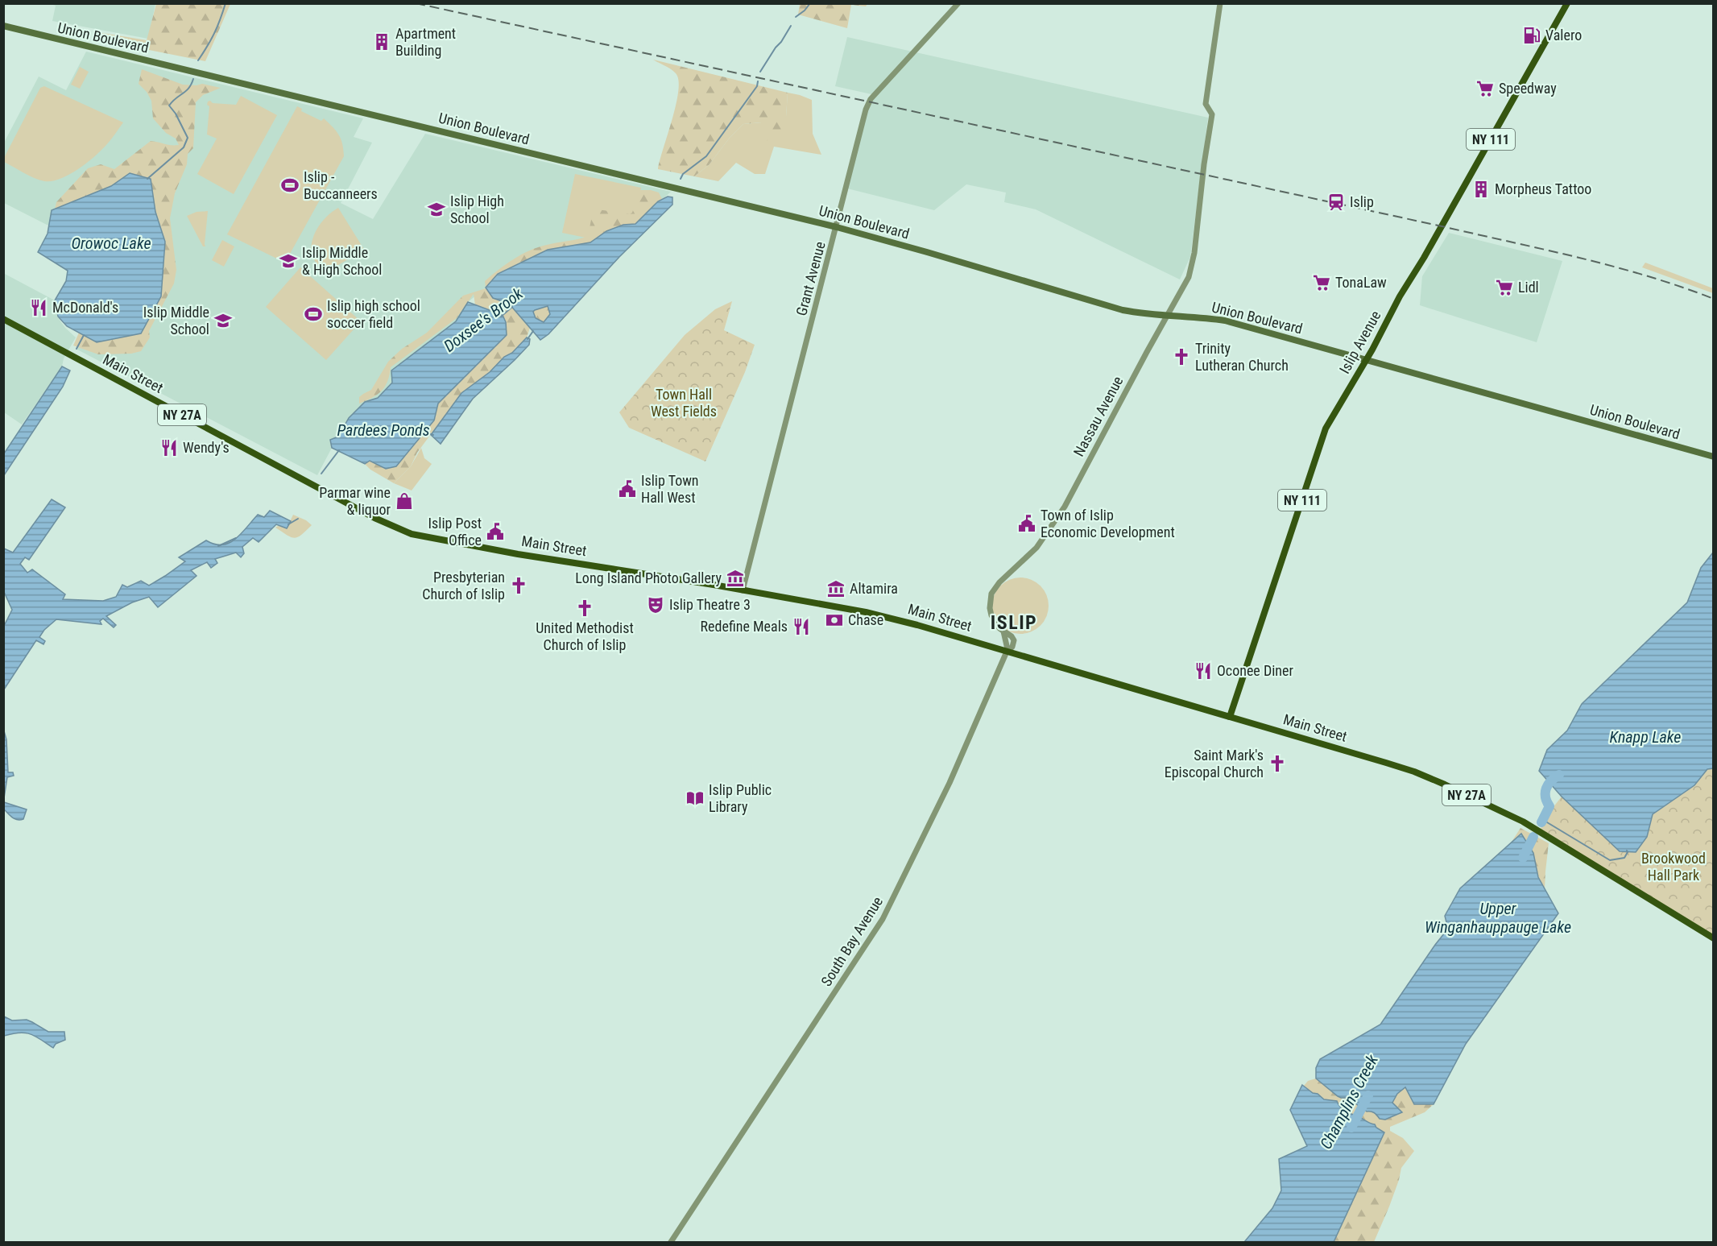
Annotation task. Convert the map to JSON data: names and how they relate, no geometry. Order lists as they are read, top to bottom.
{
  "streets": {
    "main road": [
      "Union Boulevard",
      "NY 111",
      "Islip Avenue",
      "Main Street",
      "NY 27A"
    ],
    "street": ["Grant Avenue", "Nassau Avenue", "South Bay Avenue"]
  },
  "crossings": [
    ["Union Boulevard", "Grant Avenue"],
    ["Union Boulevard", "Islip Avenue"],
    ["Union Boulevard", "Nassau Avenue"],
    ["Grant Avenue", "Main Street"],
    ["Islip Avenue", "Main Street"],
    ["Main Street", "Nassau Avenue"],
    ["Main Street", "South Bay Avenue"],
    ["Nassau Avenue", "South Bay Avenue"]
  ],
  "districts": ["ISLIP"],
  "water": [
    "Orowoc Lake",
    "Doxsee's Brook",
    "Pardees Ponds",
    "Knapp Lake",
    "Upper Winganhauppauge Lake",
    "Champlins Creek"
  ],
  "parks": ["Town Hall West Fields", "Brookwood Hall Park"],
  "places": {
    "fuel station": ["Valero"],
    "building": ["Apartment Building", "Morpheus Tattoo"],
    "supermarket": ["Speedway", "TonaLaw", "Lidl"],
    "sports": ["Islip - Buccanneers", "Islip high school soccer field"],
    "station": ["Islip"],
    "school or university": ["Islip High School", "Islip Middle & High School", "Islip Middle School"],
    "restaurant": [
      "McDonald's",
      "Wendy's",
      "Redefine Meals",
      "Oconee Diner"
    ],
    "church": [
      "Trinity Lutheran Church",
      "Presbyterian Church of Islip",
      "United Methodist Church of Islip",
      "Saint Mark's Episcopal Church"
    ],
    "public building": ["Islip Town Hall West", "Town of Islip Economic Development", "Islip Post Office"],
    "shop": ["Parmar wine & liquor"],
    "museum": ["Long Island Photo Gallery", "Altamira"],
    "theatre": ["Islip Theatre 3"],
    "bank": ["Chase"],
    "library": ["Islip Public Library"]
  }
}
